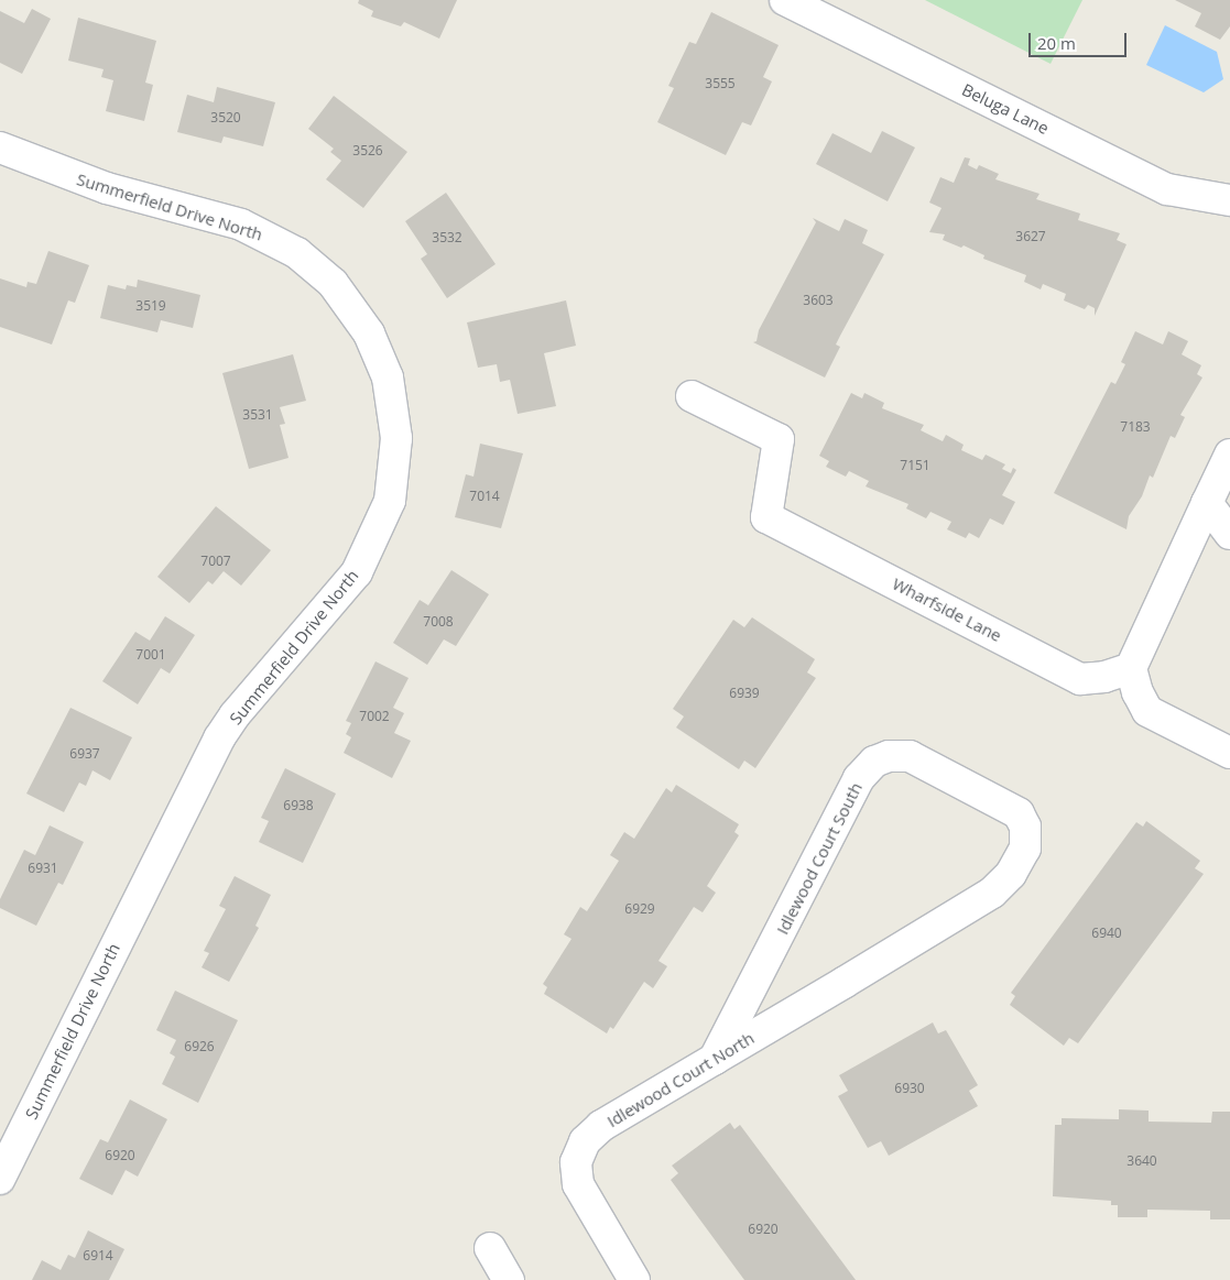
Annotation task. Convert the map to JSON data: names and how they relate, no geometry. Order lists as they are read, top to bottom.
{
  "streets": {
    "street": [
      "Beluga Lane",
      "Summerfield Drive North",
      "Wharfside Lane",
      "Idlewood Court South",
      "Idlewood Court North"
    ]
  },
  "crossings": [
    ["Idlewood Court South", "Idlewood Court North"]
  ],
  "house_numbers": [
    "3555",
    "3520",
    "3526",
    "3627",
    "3532",
    "3603",
    "3519",
    "3531",
    "7183",
    "7151",
    "7014",
    "7007",
    "7008",
    "7001",
    "6939",
    "7002",
    "6937",
    "6938",
    "6931",
    "6929",
    "6940",
    "6926",
    "6930",
    "6920",
    "3640",
    "6920",
    "6914"
  ],
  "scale_bar": "20 m"
}
